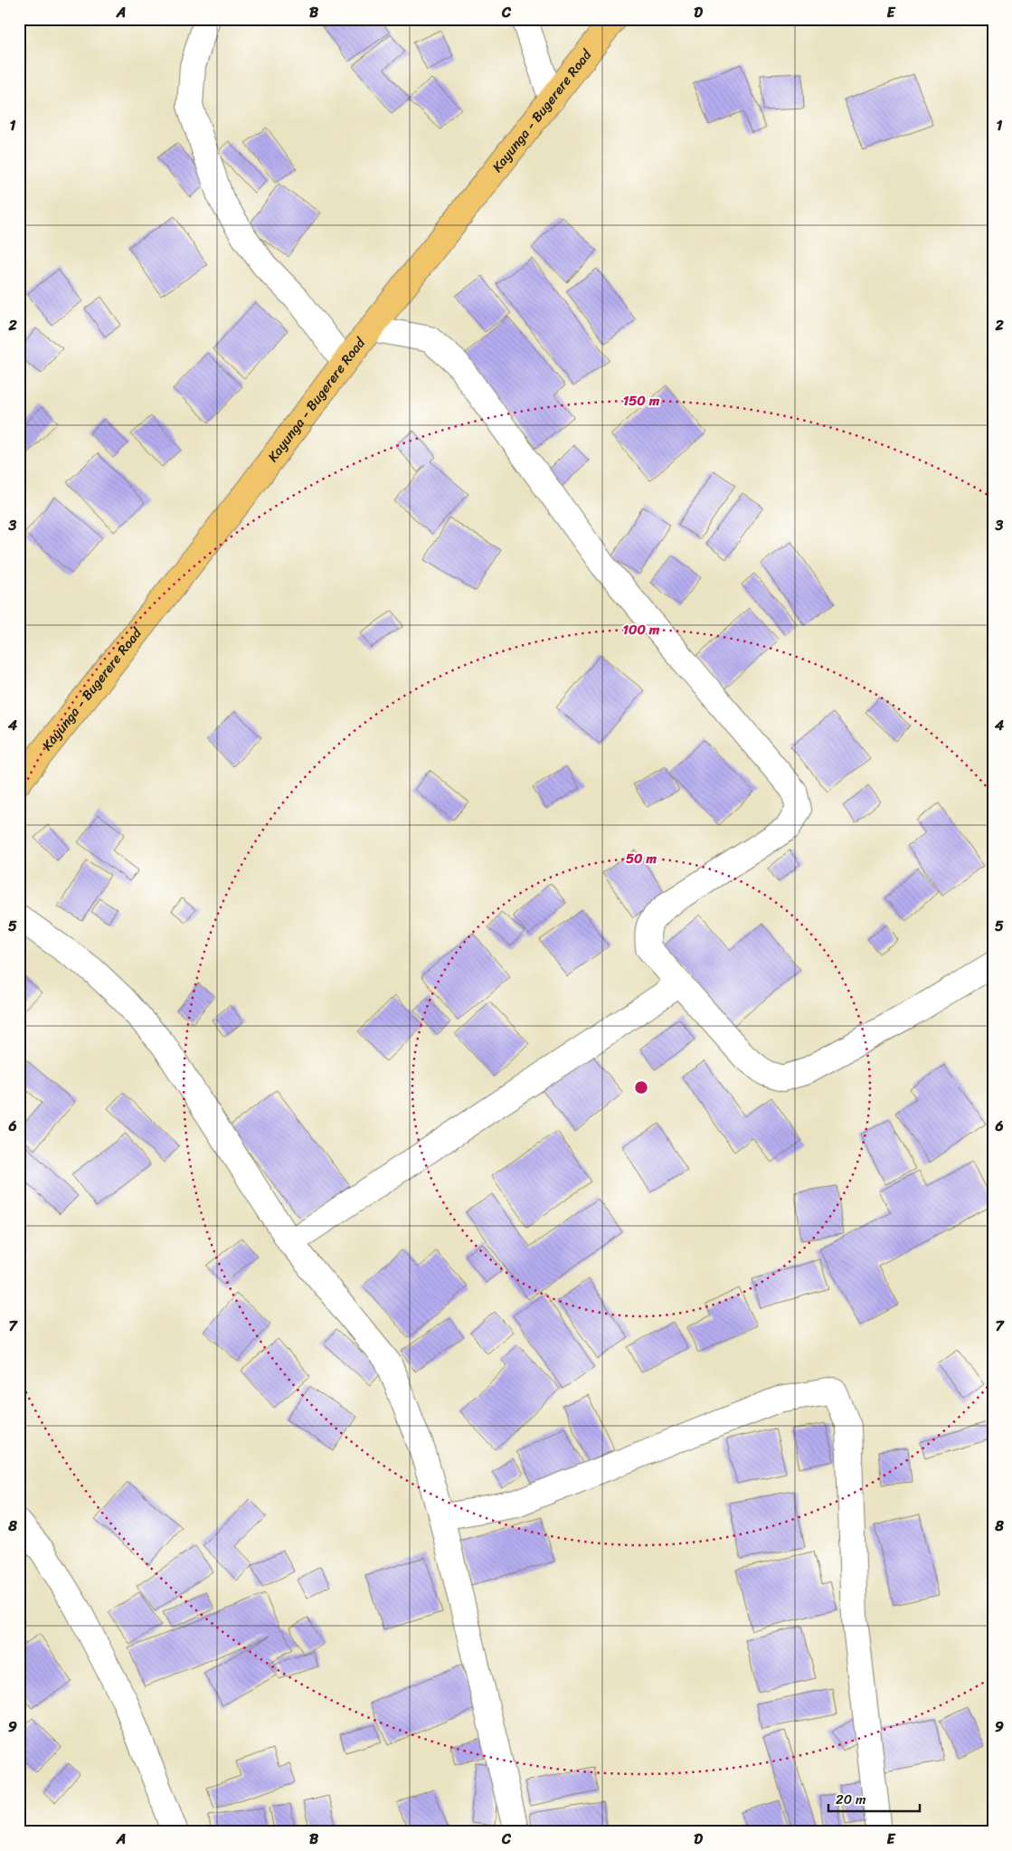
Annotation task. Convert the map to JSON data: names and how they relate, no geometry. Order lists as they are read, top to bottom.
{
  "streets": {
    "main road": ["Kayunga - Bugerere Road"]
  },
  "scale_bar": "20 m",
  "grid": {
    "columns": [
      "A",
      "B",
      "C",
      "D",
      "E"
    ],
    "rows": [
      "1",
      "2",
      "3",
      "4",
      "5",
      "6",
      "7",
      "8",
      "9"
    ]
  },
  "rings": ["150 m", "100 m", "50 m"]
}
